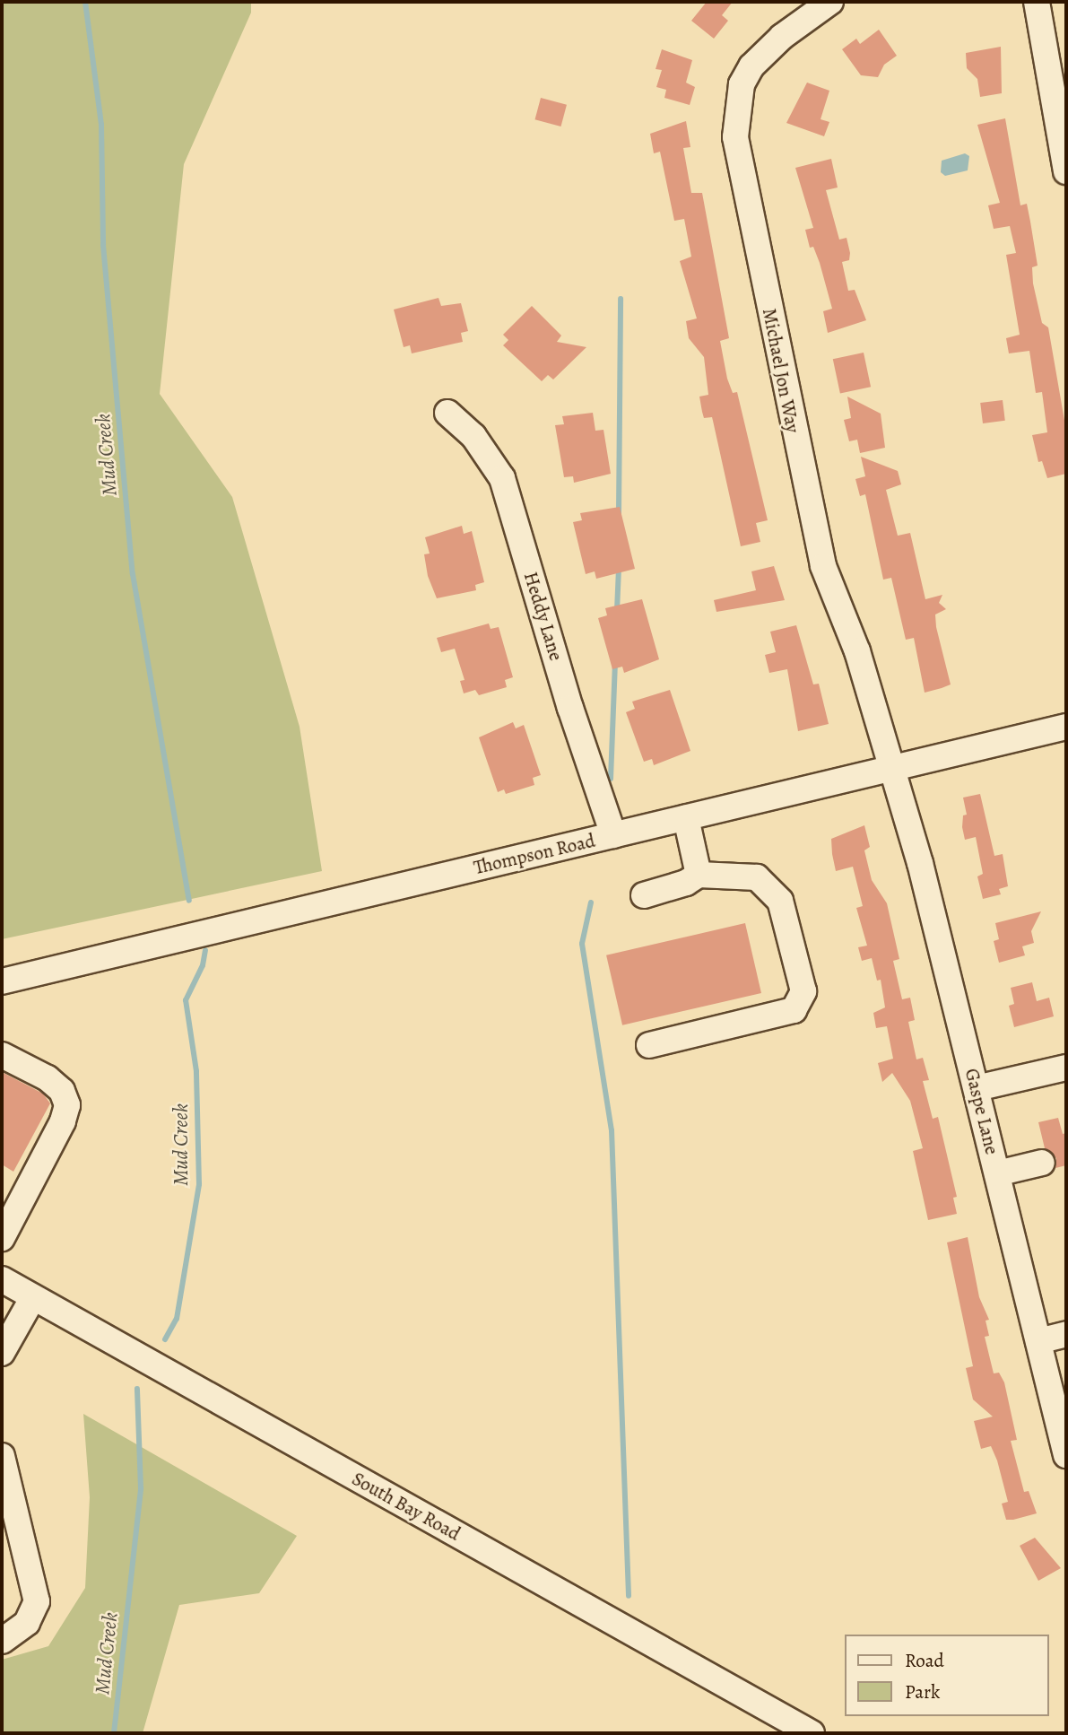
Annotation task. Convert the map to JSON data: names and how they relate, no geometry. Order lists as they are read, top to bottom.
{
  "streets": {
    "street": [
      "Michael Jon Way",
      "Heddy Lane",
      "Thompson Road",
      "Gaspe Lane",
      "South Bay Road"
    ]
  },
  "crossings": [
    ["Michael Jon Way", "Thompson Road"],
    ["Michael Jon Way", "Gaspe Lane"],
    ["Heddy Lane", "Thompson Road"],
    ["Thompson Road", "Gaspe Lane"]
  ],
  "water": ["Mud Creek"],
  "legend": ["Road", "Park"]
}
